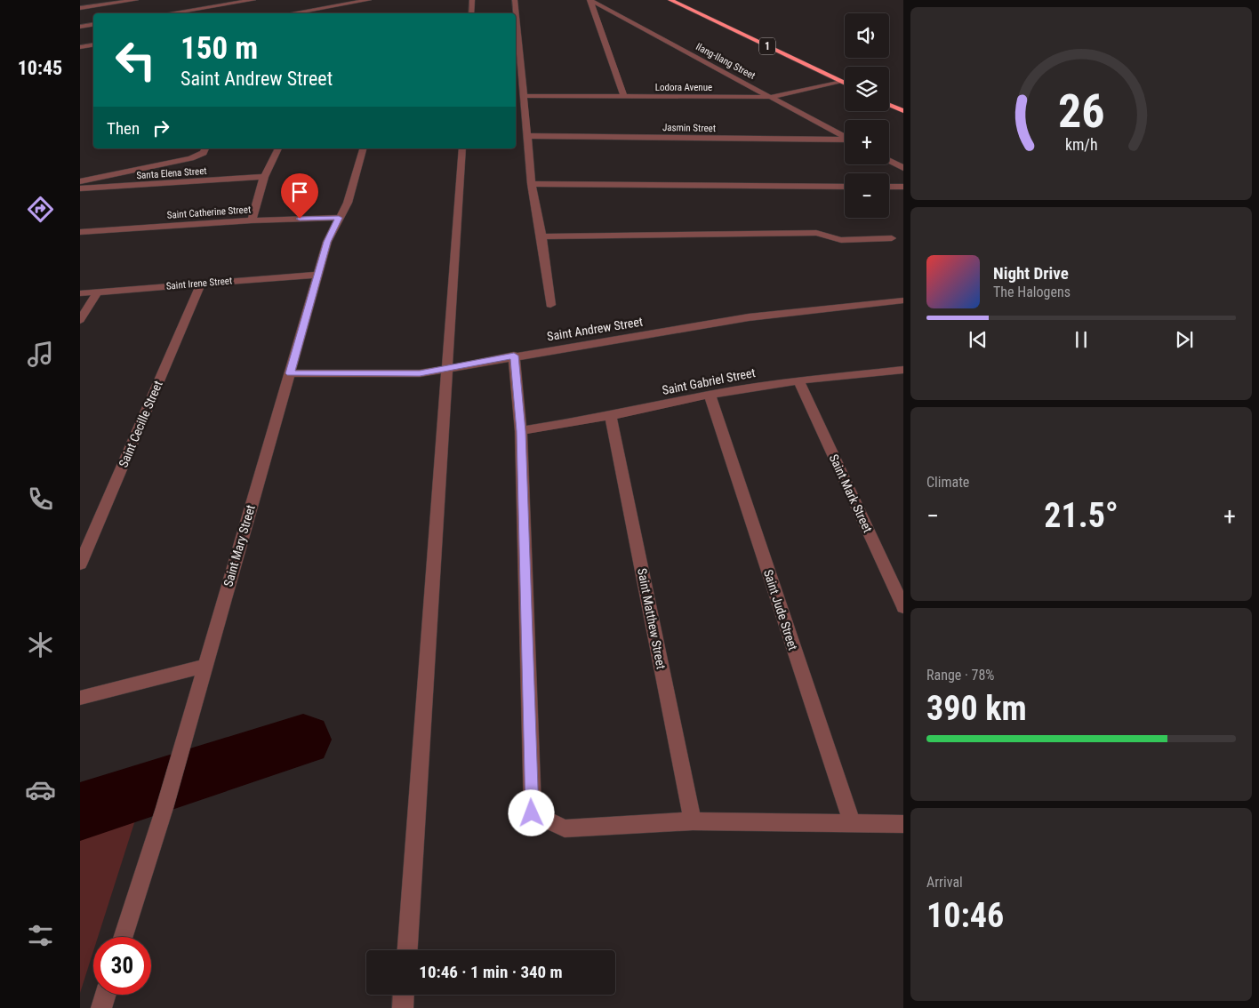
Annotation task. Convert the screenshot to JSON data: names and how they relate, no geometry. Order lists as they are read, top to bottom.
{
  "streets": {
    "highway": ["1"],
    "street": [
      "Ilang-Ilang Street",
      "Lodora Avenue",
      "Jasmin Street",
      "Santa Elena Street",
      "Saint Catherine Street",
      "Saint Irene Street",
      "Saint Andrew Street",
      "Saint Gabriel Street",
      "Saint Cecille Street",
      "Saint Mark Street",
      "Saint Mary Street",
      "Saint Jude Street",
      "Saint Matthew Street"
    ]
  },
  "crossings": [
    ["1", "Lodora Avenue"],
    ["Ilang-Ilang Street", "Lodora Avenue"],
    ["Saint Catherine Street", "Saint Mary Street"],
    ["Saint Irene Street", "Saint Cecille Street"],
    ["Saint Irene Street", "Saint Mary Street"],
    ["Saint Andrew Street", "Saint Mary Street"],
    ["Saint Gabriel Street", "Saint Mark Street"],
    ["Saint Gabriel Street", "Saint Jude Street"],
    ["Saint Gabriel Street", "Saint Matthew Street"]
  ],
  "page": {
    "tabs": "10:45",
    "map_buttons": ["+", "−"],
    "turn": ["150 m", "Saint Andrew Street"],
    "then": "Then",
    "song": ["Night Drive", "The Halogens"],
    "tile": [
      "Climate",
      ["Range · 78%", "390 km"],
      ["Arrival", "10:46"]
    ],
    "heat": ["−", "21.5°", "+"],
    "limit": "30",
    "trip": "10:46 · 1 min · 340 m",
    "gauge": ["26", "km/h"]
  }
}
